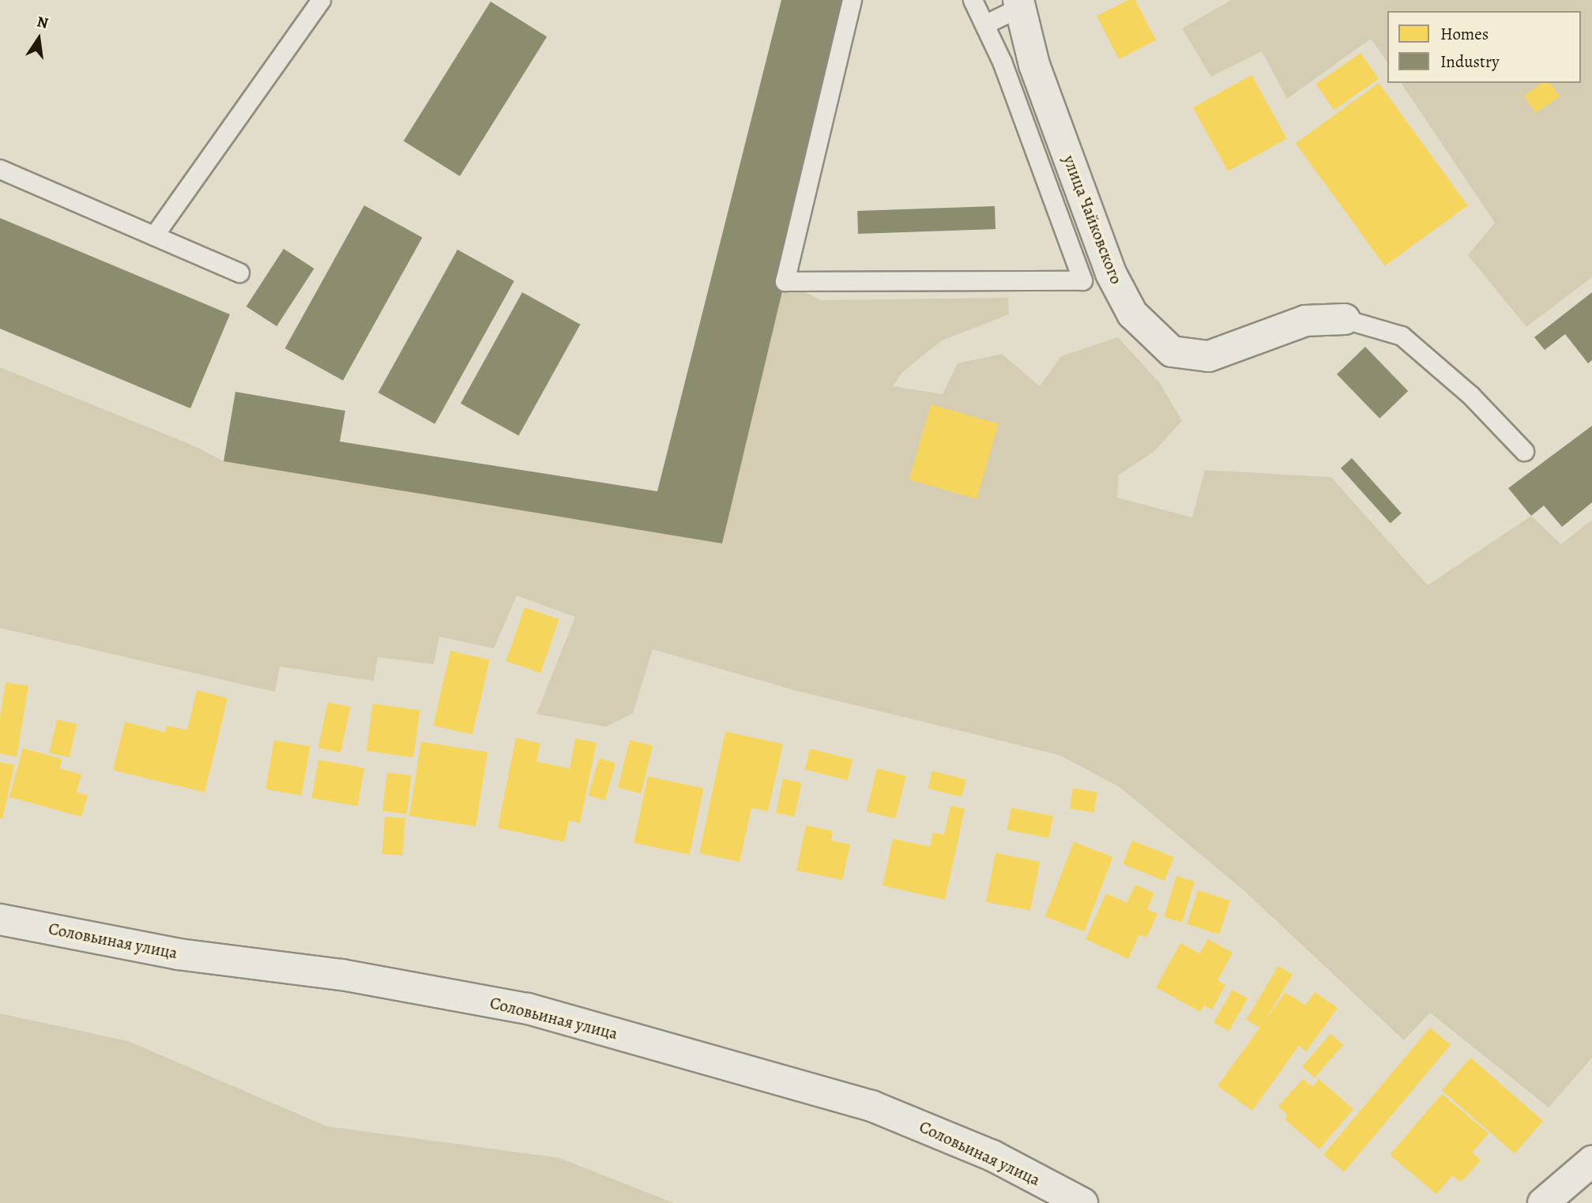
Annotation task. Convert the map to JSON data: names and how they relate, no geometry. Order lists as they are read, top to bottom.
{
  "streets": {
    "street": ["улица Чайковского", "Соловьиная улица"]
  },
  "legend": ["Homes", "Industry"],
  "north": "top"
}
